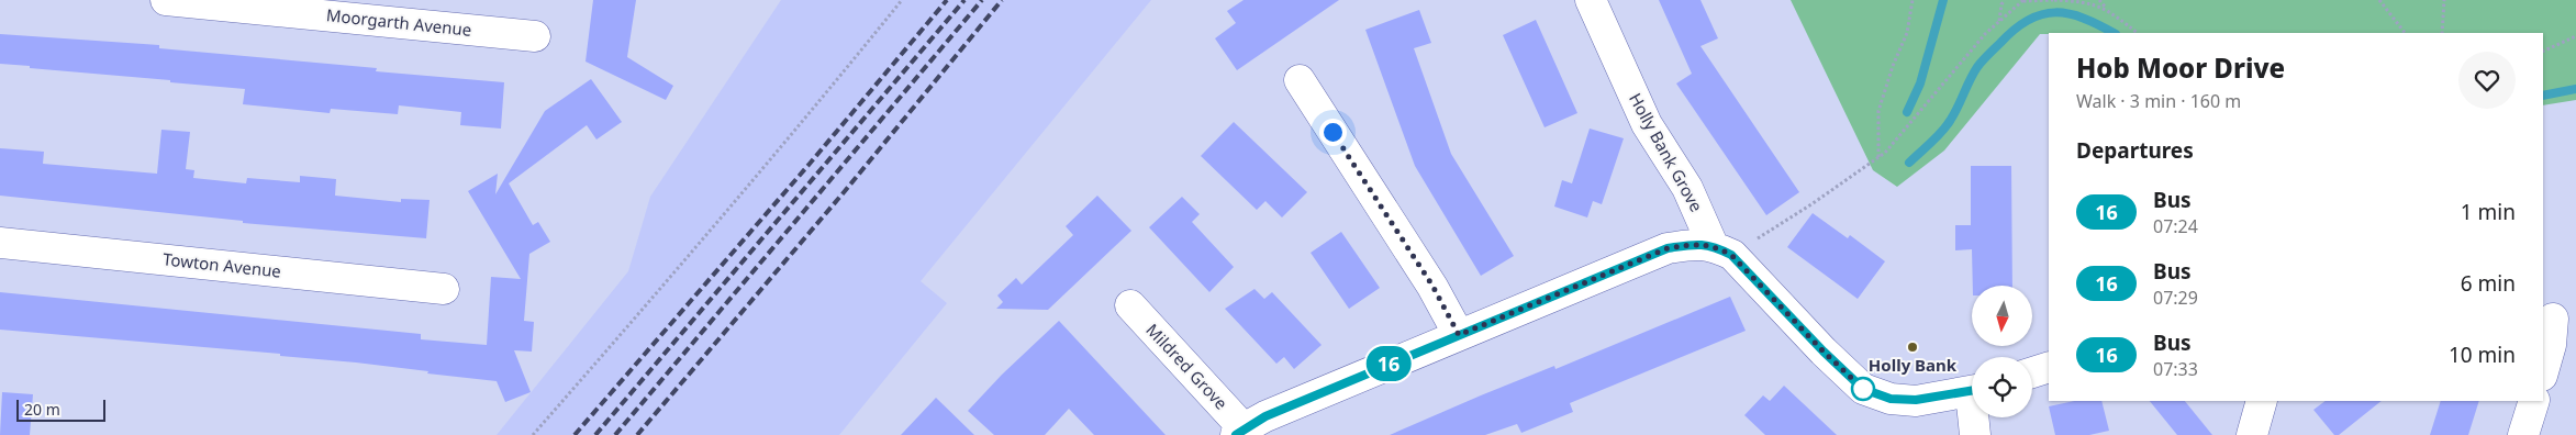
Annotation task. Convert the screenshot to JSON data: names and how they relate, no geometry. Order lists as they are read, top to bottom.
{
  "streets": {
    "street": [
      "Moorgarth Avenue",
      "Holly Bank Grove",
      "Towton Avenue",
      "Mildred Grove"
    ]
  },
  "places": ["Holly Bank"],
  "lines": ["bus line 16"],
  "scale_bar": "20 m",
  "north": "bottom",
  "page": {
    "on_map": "16",
    "heading": [
      ["Hob Moor Drive", "Walk · 3 min · 160 m"],
      "Departures"
    ],
    "list": [
      {
        "mark": "16",
        "name": "Bus",
        "note": "07:24",
        "value": "1 min"
      },
      {
        "mark": "16",
        "name": "Bus",
        "note": "07:29",
        "value": "6 min"
      },
      {
        "mark": "16",
        "name": "Bus",
        "note": "07:33",
        "value": "10 min"
      }
    ],
    "scale": "20 m"
  }
}
